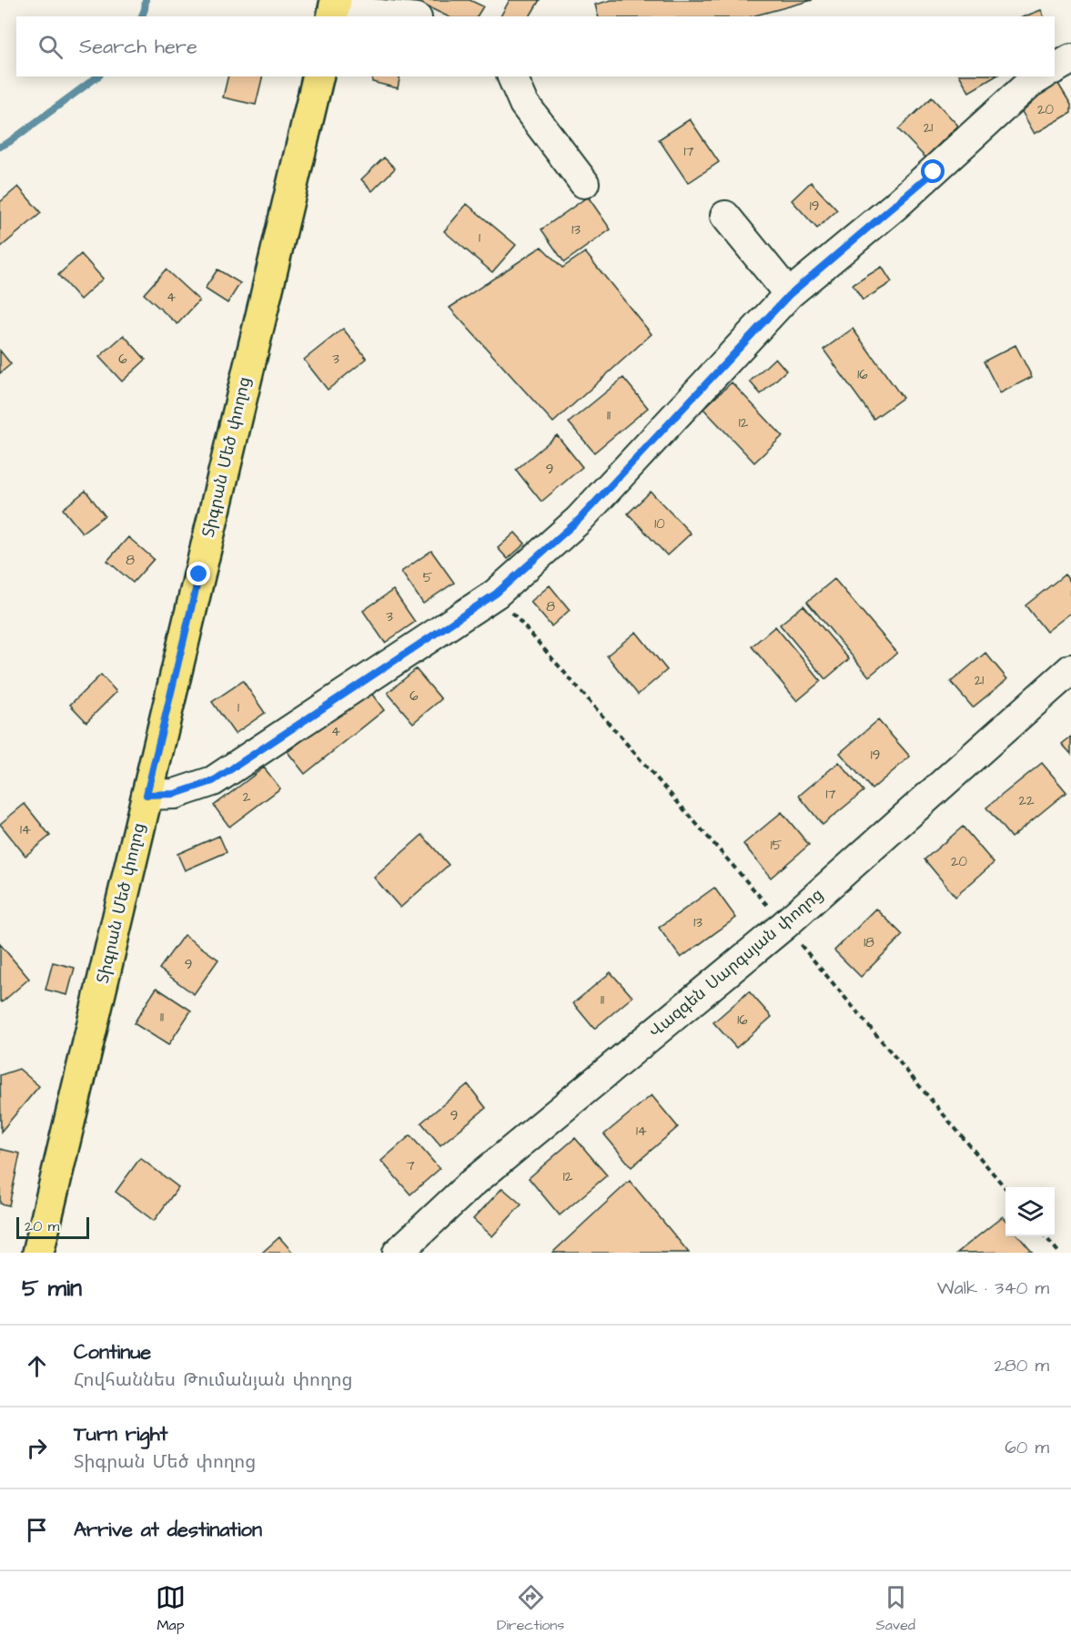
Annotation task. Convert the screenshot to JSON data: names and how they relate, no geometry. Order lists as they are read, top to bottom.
{
  "streets": {
    "main road": ["Տիգրան Մեծ փողոց"],
    "street": ["Վազգեն Սարգսյան փողոց"]
  },
  "house_numbers": [
    "20",
    "21",
    "17",
    "19",
    "13",
    "1",
    "4",
    "6",
    "3",
    "16",
    "11",
    "12",
    "9",
    "10",
    "8",
    "5",
    "8",
    "3",
    "21",
    "6",
    "1",
    "4",
    "19",
    "17",
    "2",
    "22",
    "14",
    "15",
    "20",
    "13",
    "18",
    "9",
    "11",
    "11",
    "16",
    "9",
    "14",
    "7",
    "12"
  ],
  "scale_bar": "20 m",
  "page": {
    "search": "Search here",
    "scale": "20 m",
    "heading": ["5 min", "Walk · 340 m"],
    "list": [
      ["Continue", "Հովհաննես Թումանյան փողոց", "280 m"],
      ["Turn right", "Տիգրան Մեծ փողոց", "60 m"],
      "Arrive at destination"
    ],
    "nav": ["Map", "Directions", "Saved"]
  }
}
